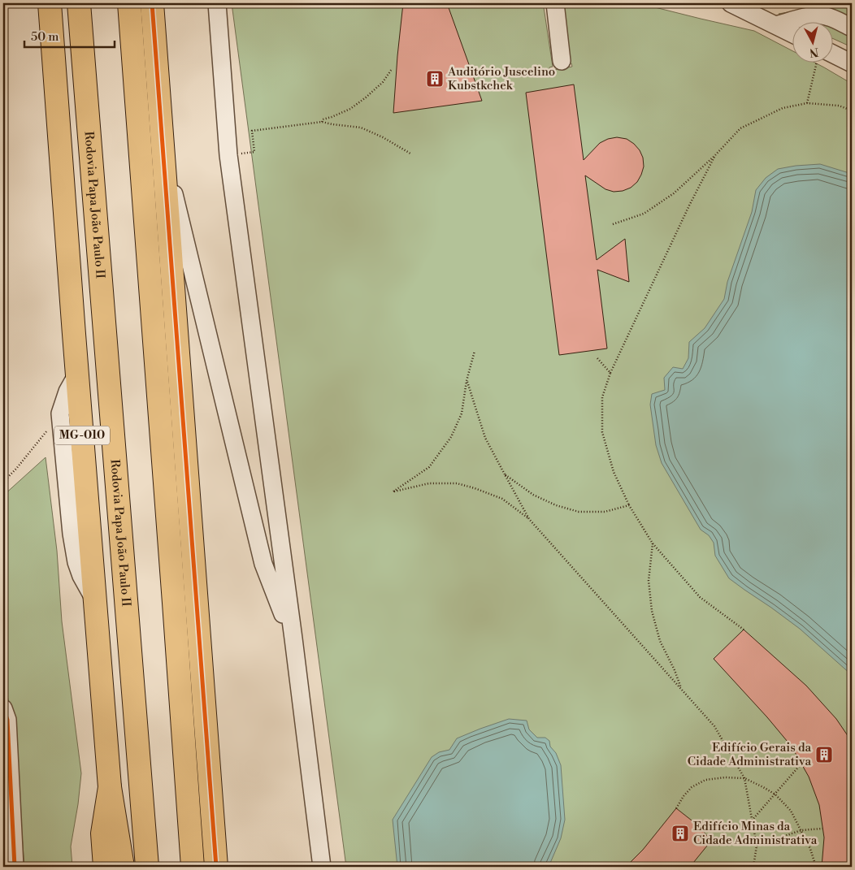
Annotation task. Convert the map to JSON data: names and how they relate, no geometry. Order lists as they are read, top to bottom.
{
  "streets": {
    "main road": ["Rodovia Papa João Paulo II", "MG-010"]
  },
  "places": {
    "building": ["Auditório Juscelino Kubstkchek", "Edifício Gerais da Cidade Administrativa", "Edifício Minas da Cidade Administrativa"]
  },
  "scale_bar": "50 m",
  "north": "bottom"
}
